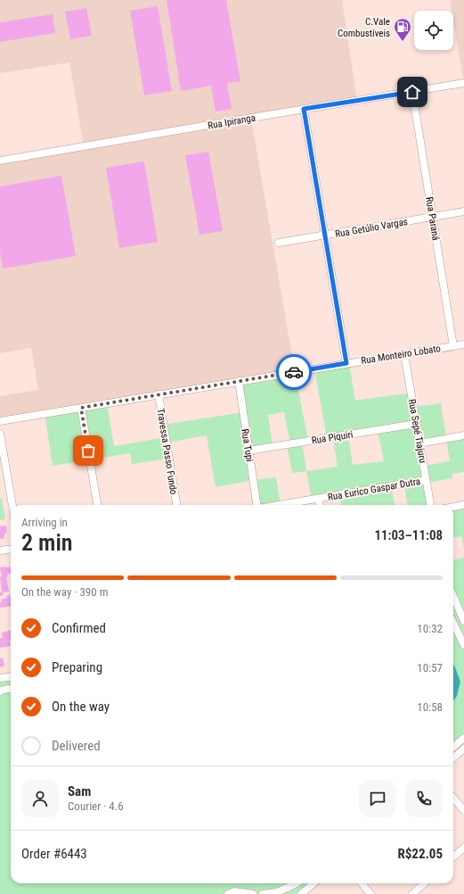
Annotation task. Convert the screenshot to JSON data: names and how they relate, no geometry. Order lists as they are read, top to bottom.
{
  "streets": {
    "street": [
      "Rua Ipiranga",
      "Rua Paraná",
      "Rua Getúlio Vargas",
      "Rua Monteiro Lobato",
      "Rua Sepé Tiajuru",
      "Rua Piquiri",
      "Rua Tupi",
      "Travessa Passo Fundo",
      "Rua Eurico Gaspar Dutra"
    ]
  },
  "crossings": [
    ["Rua Ipiranga", "Rua Paraná"],
    ["Rua Paraná", "Rua Getúlio Vargas"],
    ["Rua Paraná", "Rua Monteiro Lobato"],
    ["Rua Monteiro Lobato", "Rua Sepé Tiajuru"],
    ["Rua Monteiro Lobato", "Rua Tupi"],
    ["Rua Monteiro Lobato", "Travessa Passo Fundo"],
    ["Rua Sepé Tiajuru", "Rua Piquiri"],
    ["Rua Sepé Tiajuru", "Rua Eurico Gaspar Dutra"],
    ["Rua Piquiri", "Rua Tupi"]
  ],
  "places": {
    "fuel station": ["C.Vale Combustíveis"]
  },
  "page": {
    "heading": ["2 min", "Arriving in", "11:03–11:08"],
    "panel": [
      "Sam",
      "Courier · 4.6",
      "Order #6443",
      "R$22.05"
    ],
    "bar": "On the way · 390 m",
    "list": [
      ["Confirmed", "10:32"],
      ["Preparing", "10:57"],
      ["On the way", "10:58"],
      "Delivered"
    ]
  }
}
